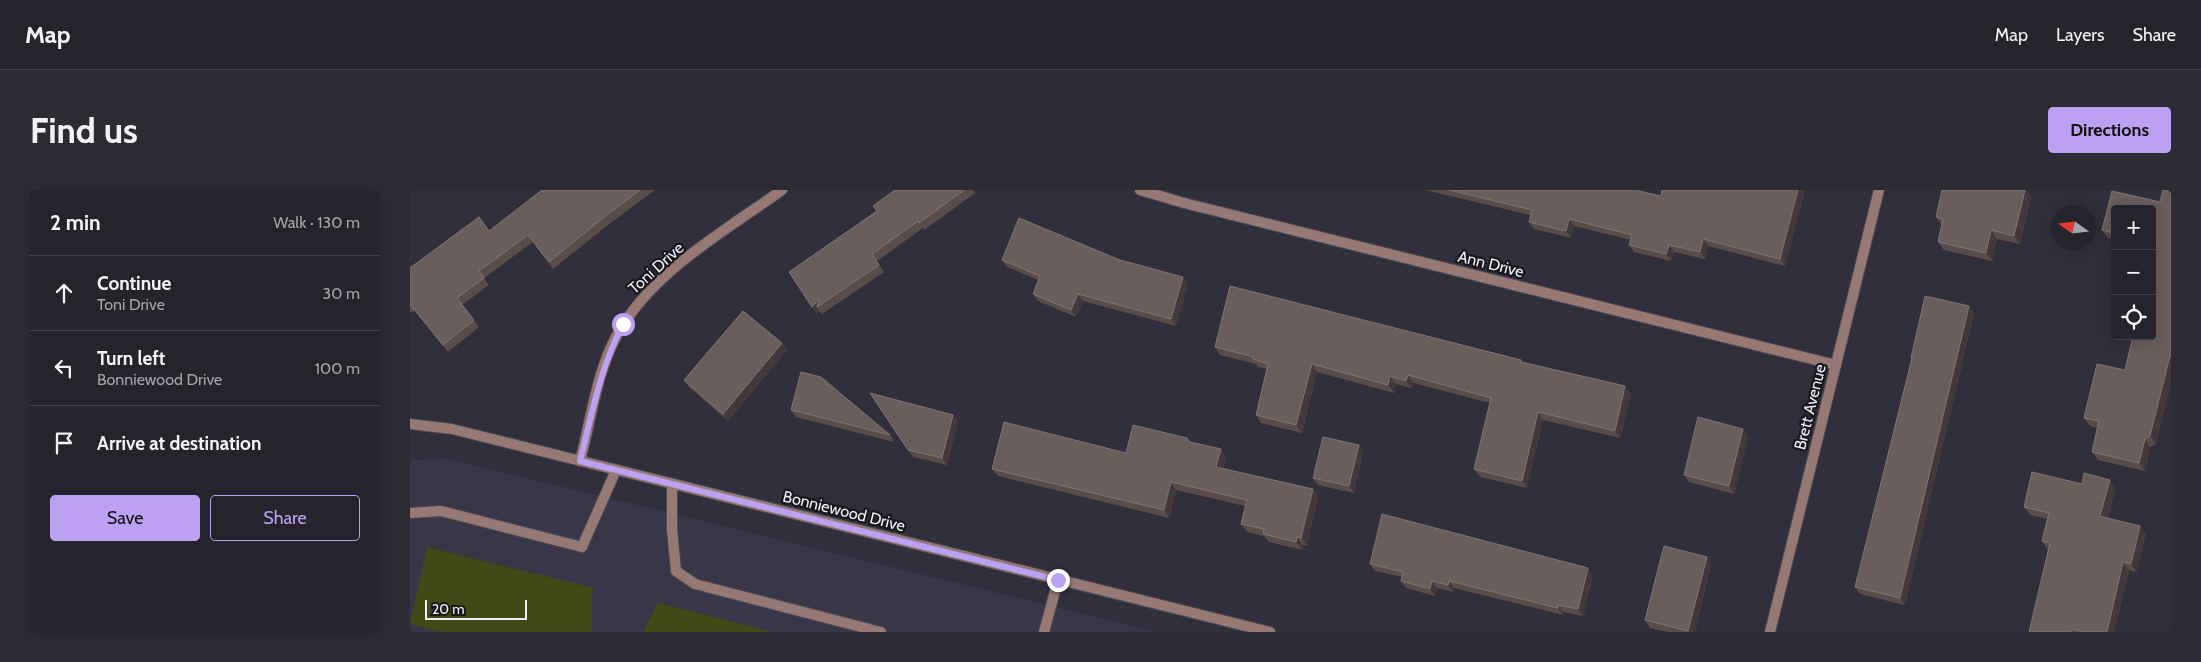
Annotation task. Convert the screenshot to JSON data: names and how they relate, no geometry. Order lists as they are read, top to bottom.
{
  "streets": {
    "street": [
      "Ann Drive",
      "Toni Drive",
      "Brett Avenue",
      "Bonniewood Drive"
    ]
  },
  "crossings": [
    ["Ann Drive", "Brett Avenue"],
    ["Toni Drive", "Bonniewood Drive"]
  ],
  "scale_bar": "20 m",
  "north": "left",
  "page": {
    "header": "Map",
    "nav": ["Map", "Layers", "Share"],
    "buttons": [
      "Directions",
      ["Save", "Share"]
    ],
    "title": "Find us",
    "heading": ["2 min", "Walk · 130 m"],
    "map_buttons": ["+", "−"],
    "list": [
      ["Continue", "Toni Drive", "30 m"],
      ["Turn left", "Bonniewood Drive", "100 m"],
      "Arrive at destination"
    ],
    "scale": "20 m"
  }
}
